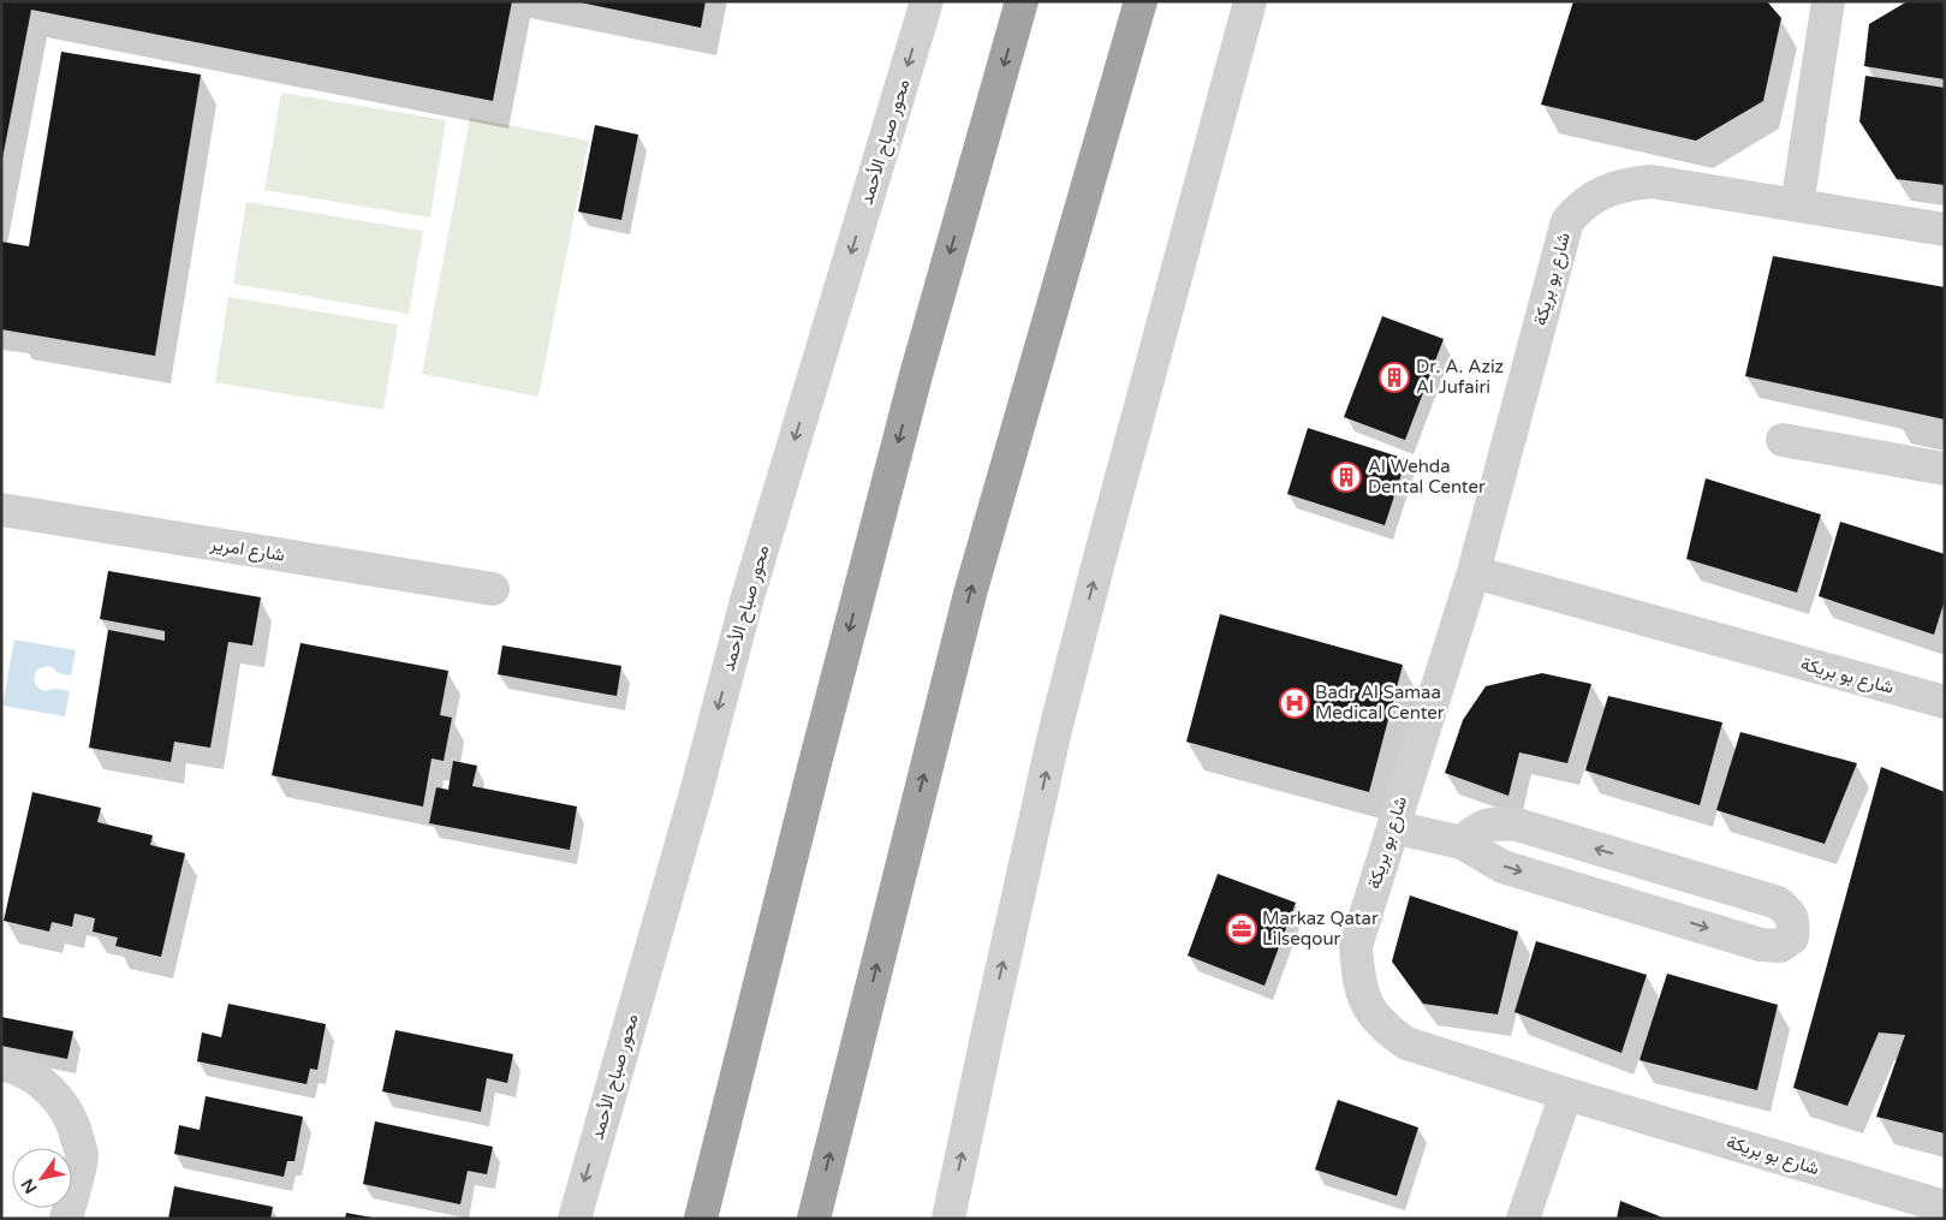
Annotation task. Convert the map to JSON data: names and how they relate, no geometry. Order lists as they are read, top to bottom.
{
  "streets": {
    "street": ["محور صباح الأحمد", "شارع بو بريكة", "شارع امرير"]
  },
  "one_way": ["محور صباح الأحمد"],
  "places": {
    "building": ["Dr. A. Aziz Al Jufairi", "Al Wehda Dental Center"],
    "hospital": ["Badr Al Samaa Medical Center"],
    "office": ["Markaz Qatar Lilseqour"]
  },
  "north": "bottom left"
}
